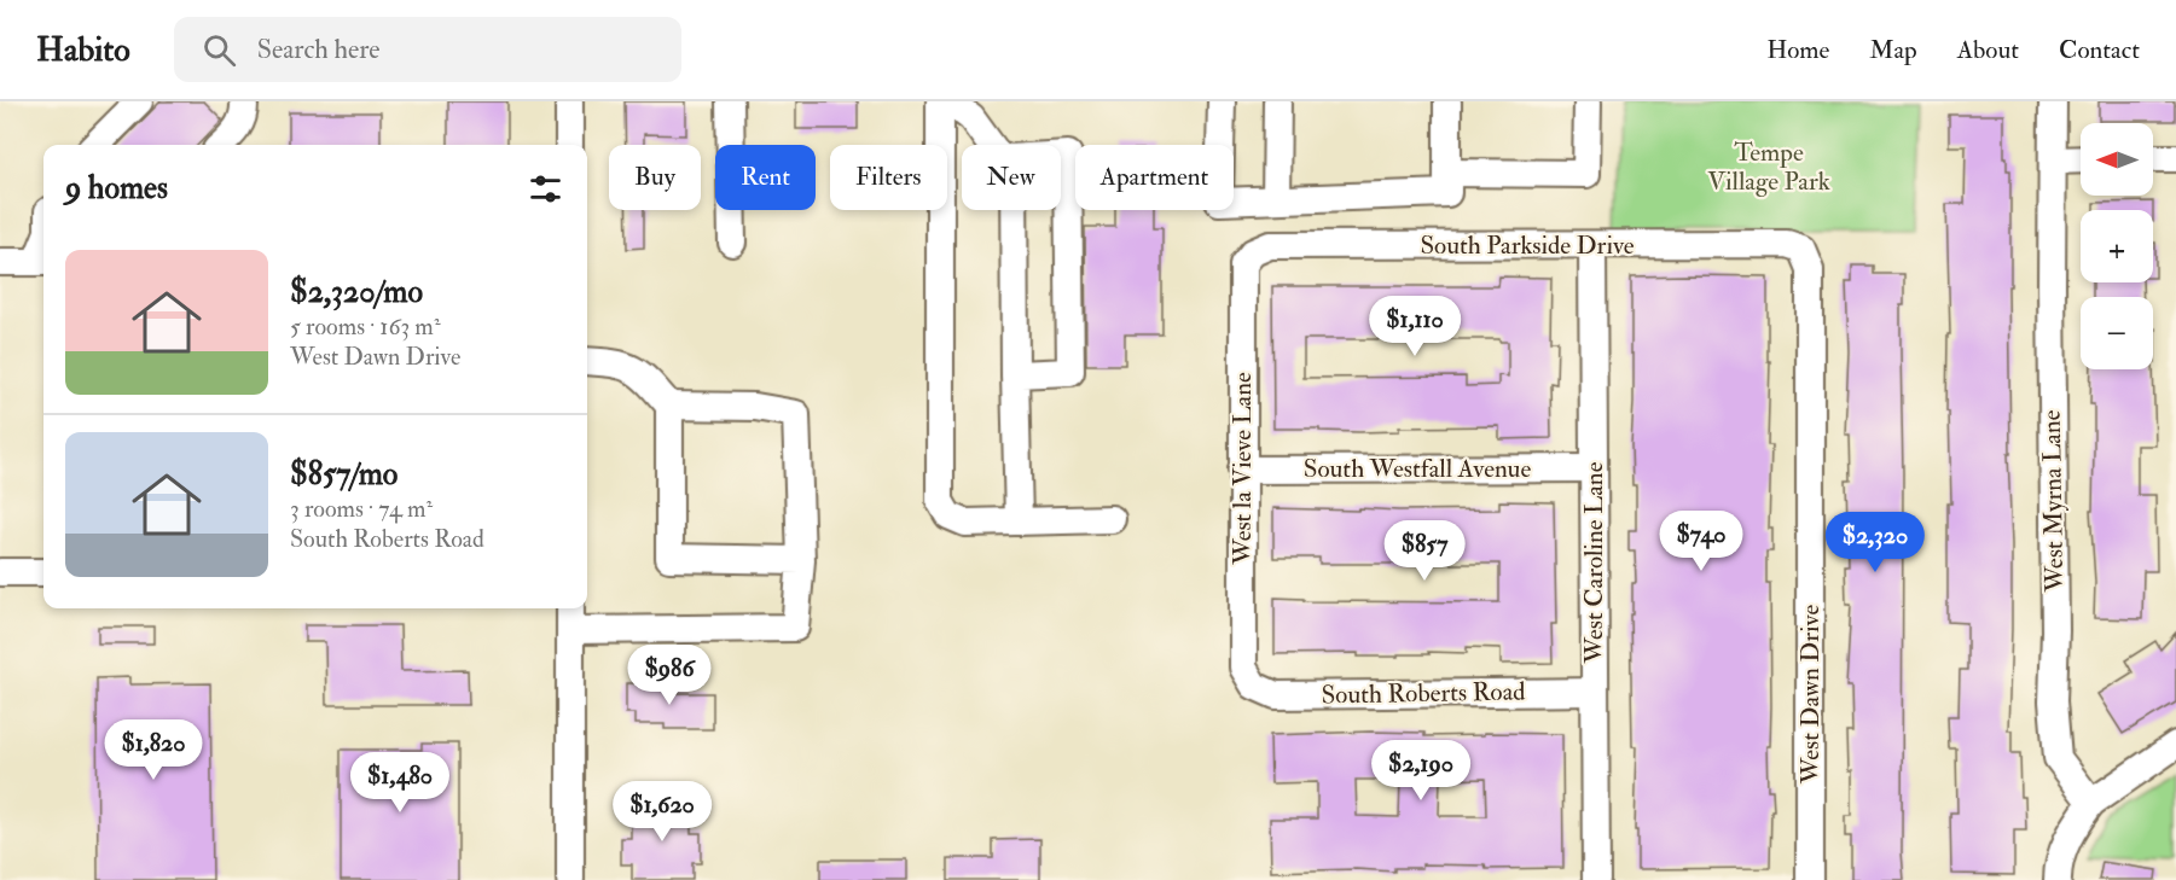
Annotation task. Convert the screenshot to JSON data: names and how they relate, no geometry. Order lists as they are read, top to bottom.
{
  "streets": {
    "street": [
      "South Parkside Drive",
      "West la Vieve Lane",
      "South Westfall Avenue",
      "West Myrna Lane",
      "West Caroline Lane",
      "South Roberts Road",
      "West Dawn Drive"
    ]
  },
  "crossings": [
    ["South Parkside Drive", "West la Vieve Lane"],
    ["South Parkside Drive", "West Caroline Lane"],
    ["South Parkside Drive", "West Dawn Drive"],
    ["West la Vieve Lane", "South Westfall Avenue"],
    ["West la Vieve Lane", "South Roberts Road"],
    ["South Westfall Avenue", "West Caroline Lane"],
    ["West Caroline Lane", "South Roberts Road"]
  ],
  "parks": ["Tempe Village Park"],
  "north": "left",
  "page": {
    "header": "Habito",
    "search": "Search here",
    "nav": [
      "Home",
      "Map",
      "About",
      "Contact"
    ],
    "map_buttons": ["+", "−"],
    "chip": [
      "Buy",
      "Rent",
      "Filters",
      "New",
      "Apartment"
    ],
    "heading": "9 homes",
    "list": [
      {
        "name": "$2,320/mo",
        "note": "5 rooms · 163 m² · West Dawn Drive"
      },
      {
        "name": "$857/mo",
        "note": "3 rooms · 74 m² · South Roberts Road"
      }
    ],
    "price": [
      "$1,110",
      "$740",
      "$2,320",
      "$857",
      "$986",
      "$1,820",
      "$2,190",
      "$1,480",
      "$1,620"
    ]
  }
}
